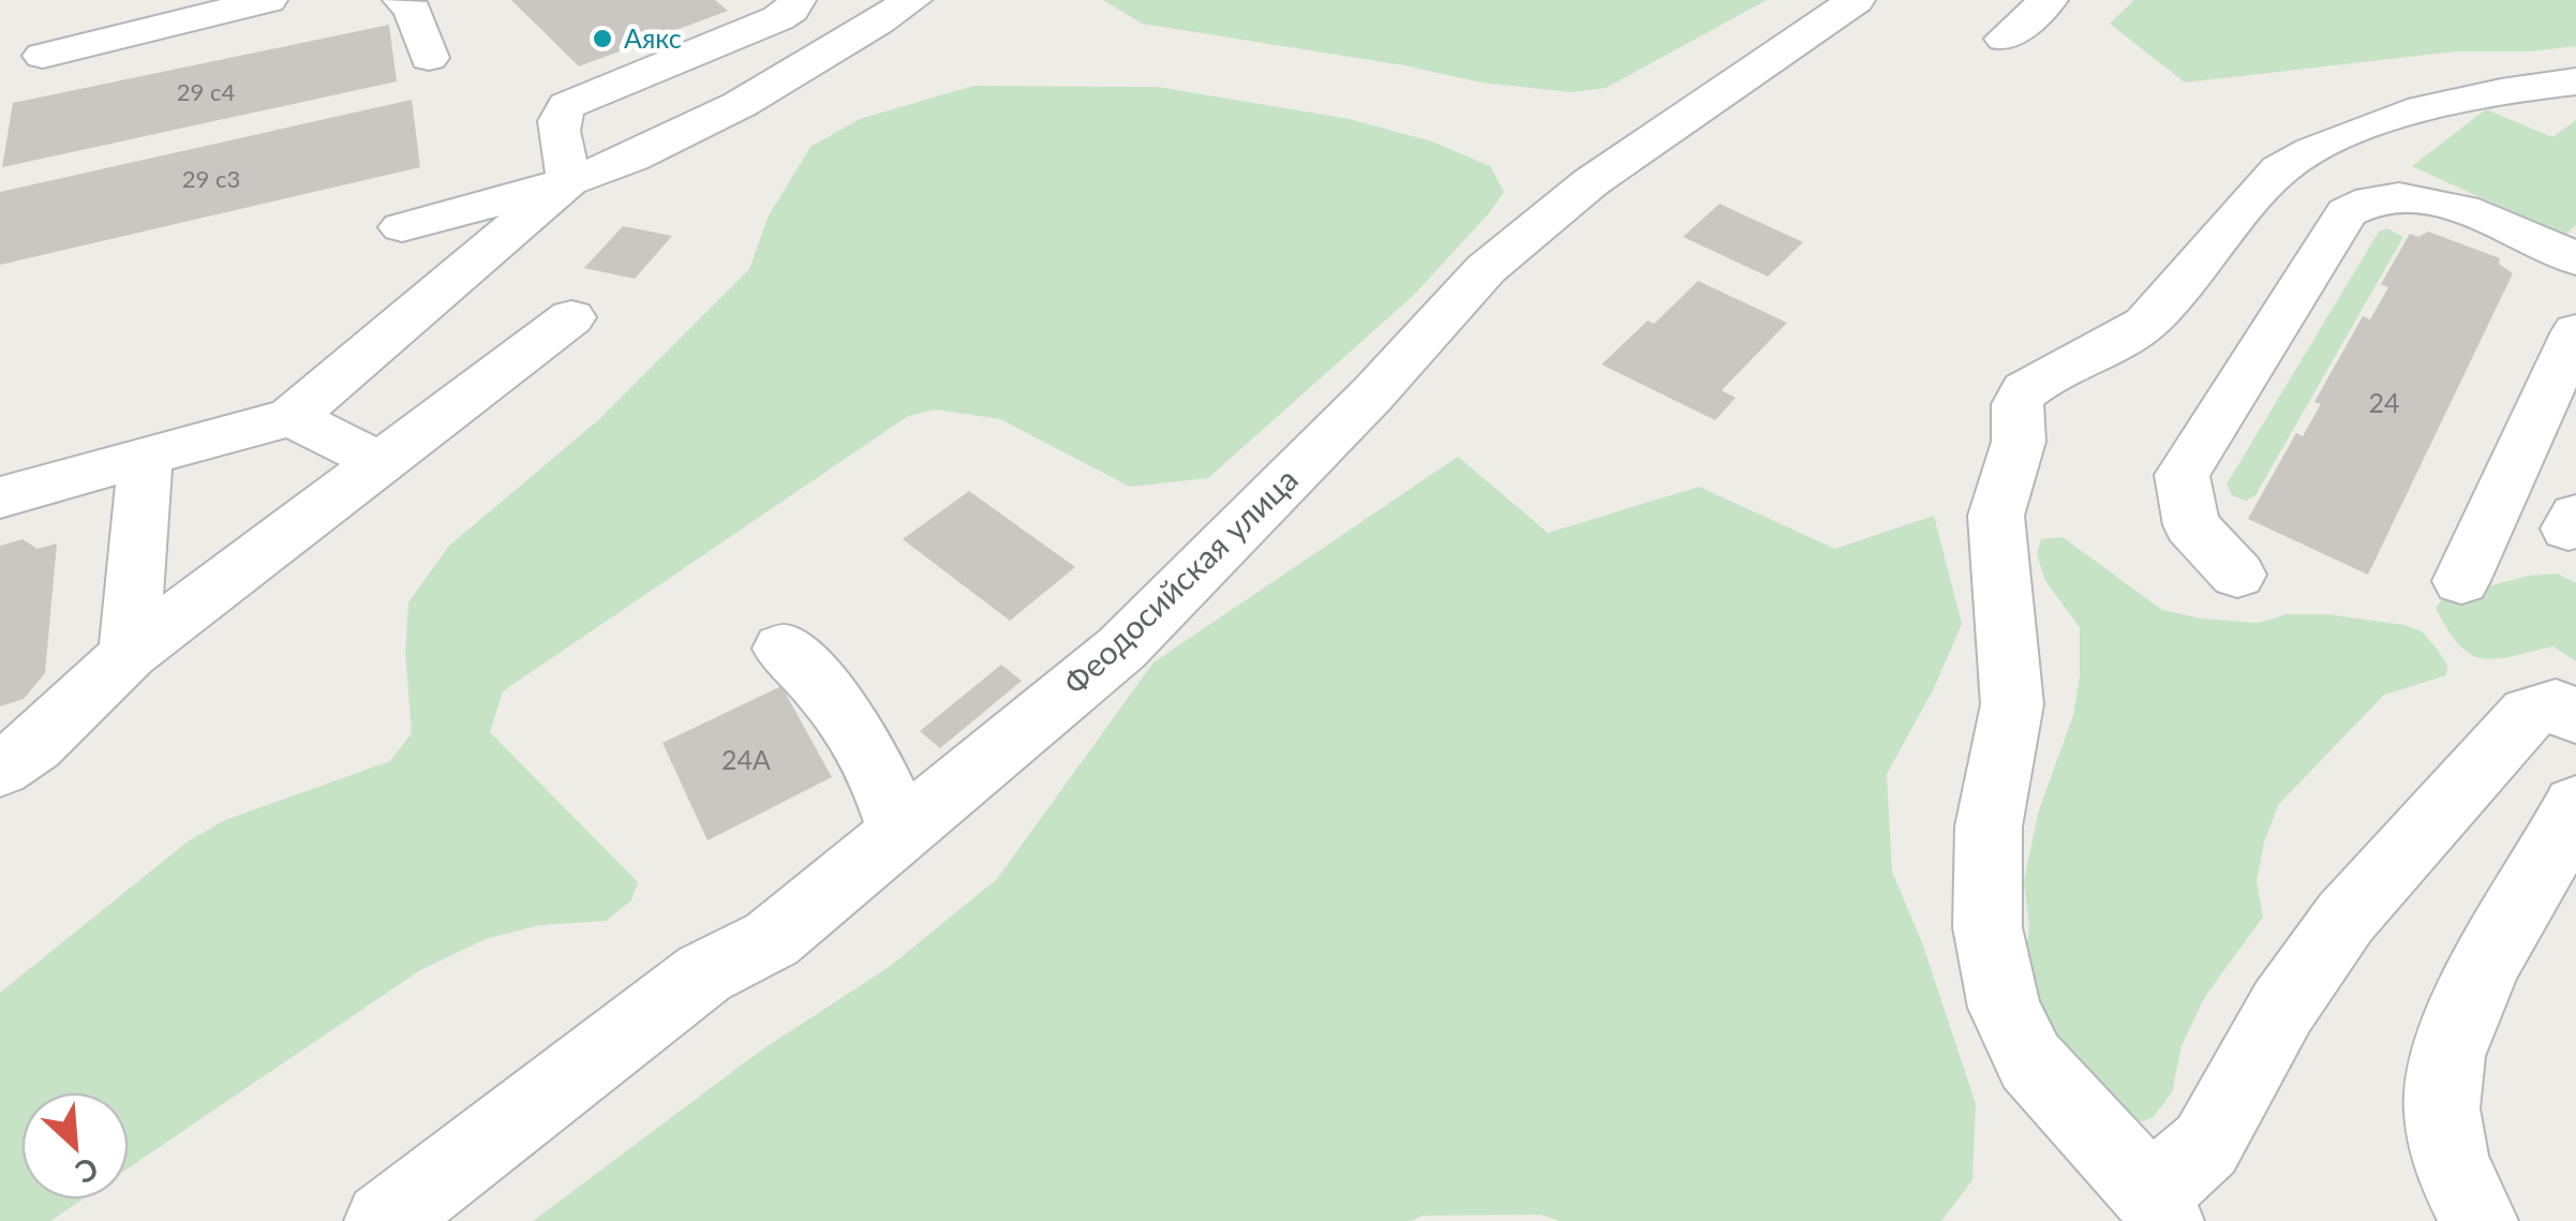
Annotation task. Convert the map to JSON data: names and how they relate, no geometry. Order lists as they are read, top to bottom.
{
  "streets": {
    "street": ["Феодосийская улица"]
  },
  "places": ["Аякс"],
  "house_numbers": [
    "29 с4",
    "29 с3",
    "24",
    "24А"
  ],
  "north": "bottom right"
}
